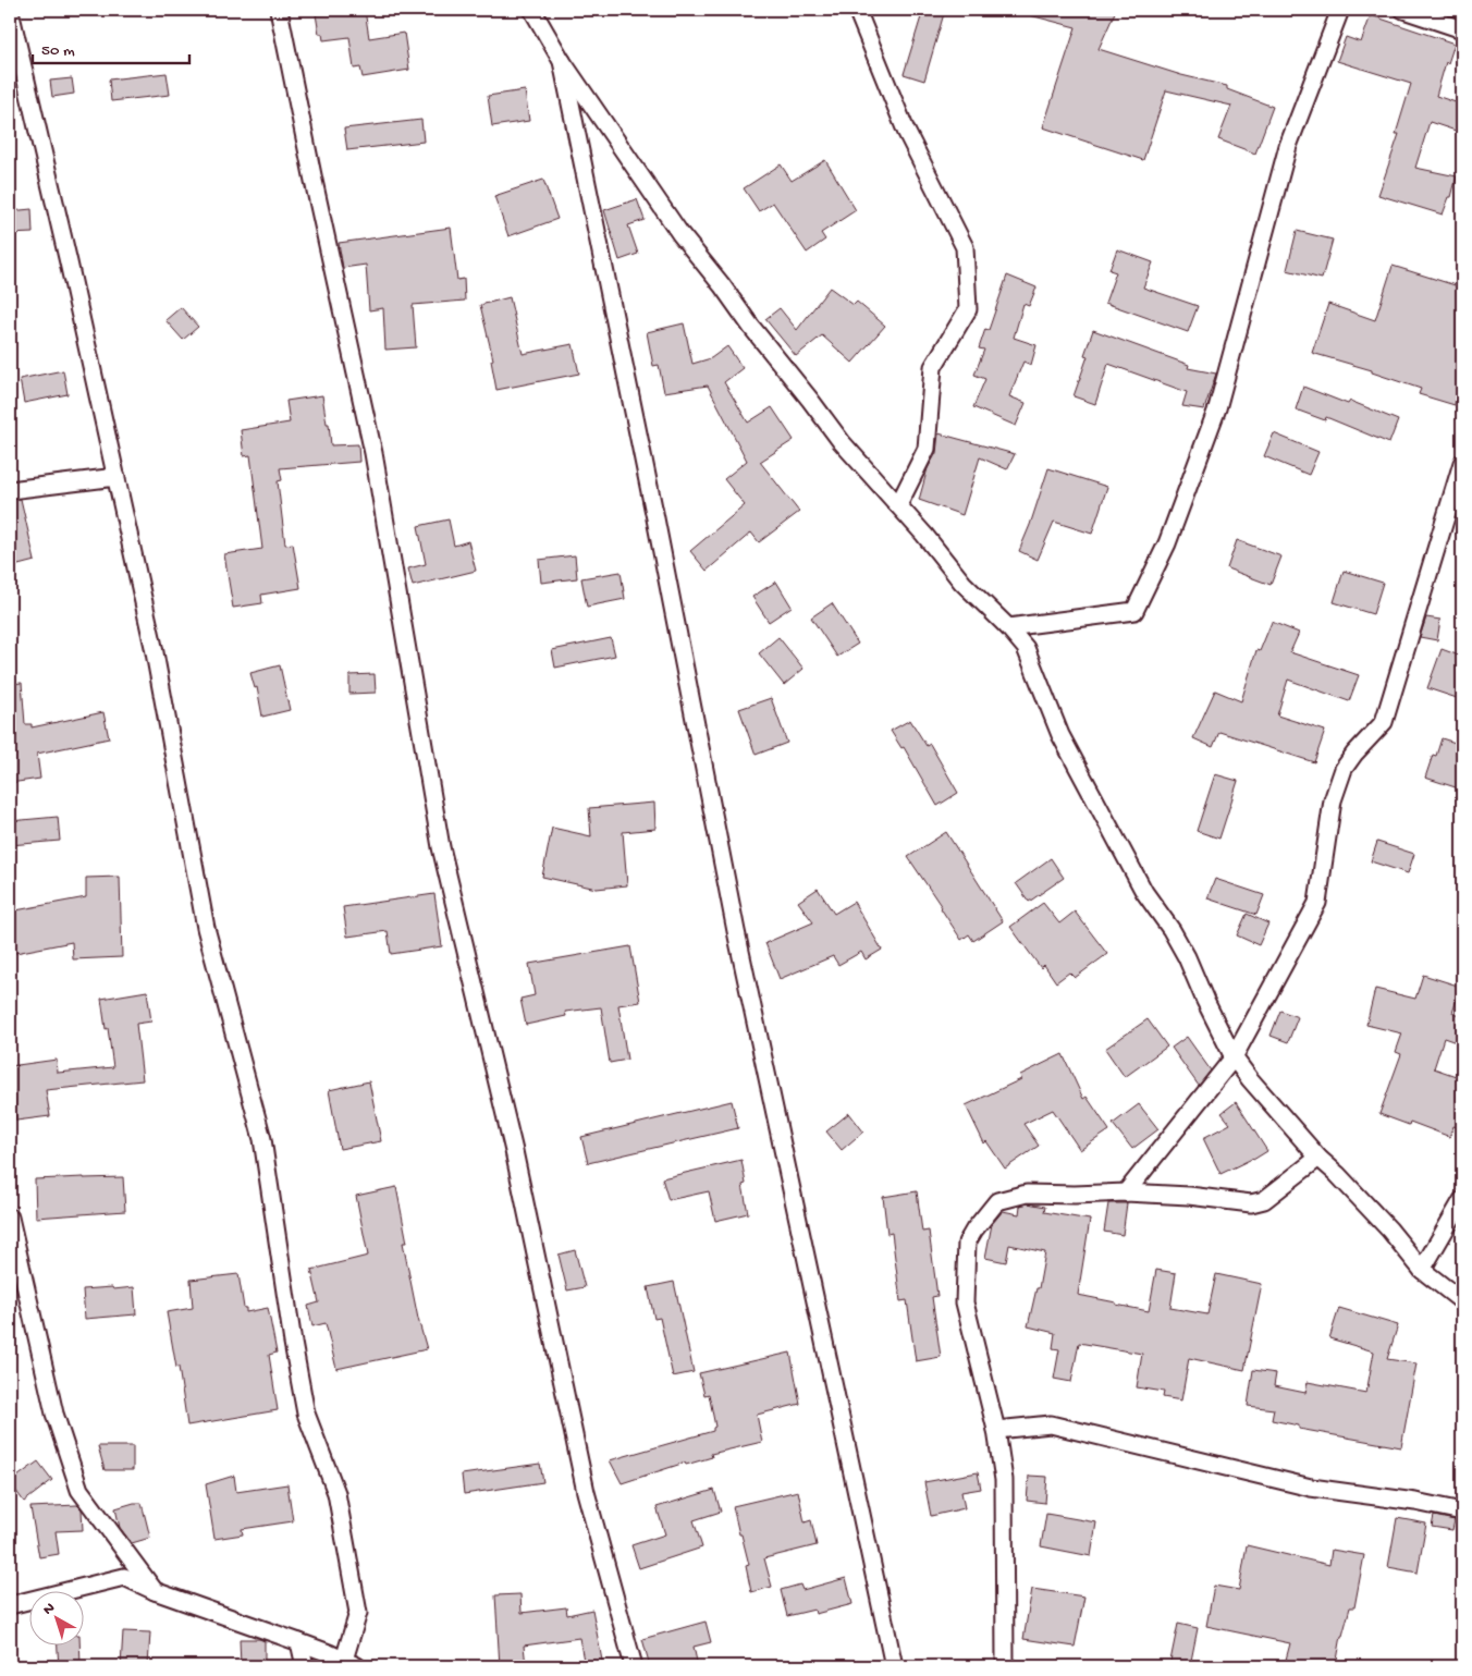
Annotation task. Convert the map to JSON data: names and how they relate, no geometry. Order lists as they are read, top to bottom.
{
  "scale_bar": "50 m",
  "north": "top left"
}
